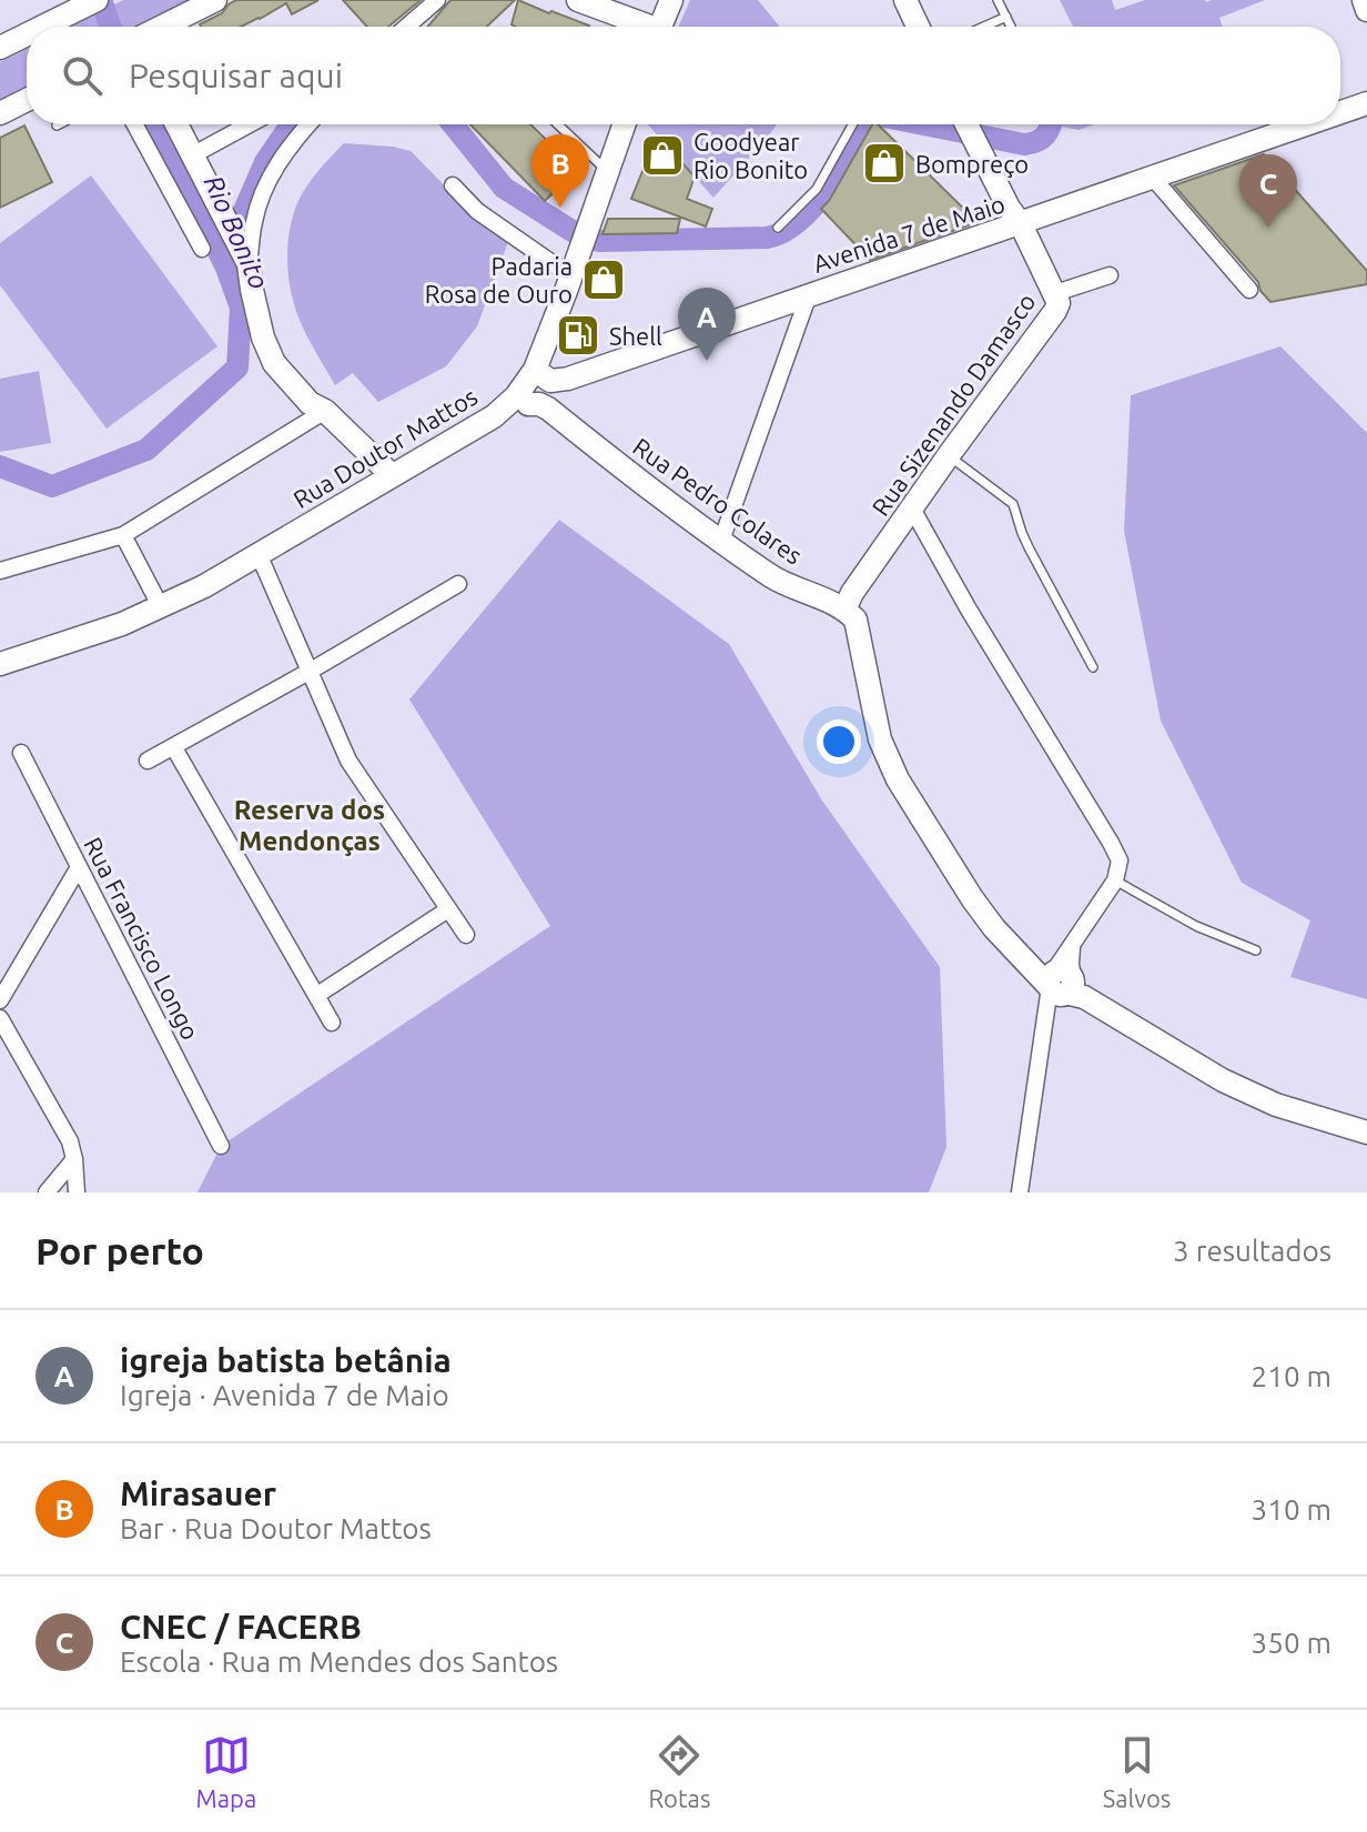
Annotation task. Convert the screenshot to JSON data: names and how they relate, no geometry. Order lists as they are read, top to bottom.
{
  "streets": {
    "street": [
      "Avenida 7 de Maio",
      "Rua Sizenando Damasco",
      "Rua Doutor Mattos",
      "Rua Pedro Colares",
      "Rua Francisco Longo"
    ]
  },
  "crossings": [
    ["Avenida 7 de Maio", "Rua Sizenando Damasco"],
    ["Avenida 7 de Maio", "Rua Doutor Mattos"],
    ["Avenida 7 de Maio", "Rua Pedro Colares"],
    ["Rua Sizenando Damasco", "Rua Pedro Colares"]
  ],
  "districts": ["Reserva dos Mendonças"],
  "water": ["Rio Bonito"],
  "places": {
    "shop": ["Goodyear Rio Bonito", "Bompreço", "Padaria Rosa de Ouro"],
    "fuel station": ["Shell"]
  },
  "page": {
    "search": "Pesquisar aqui",
    "pins": ["B", "C", "A"],
    "heading": ["Por perto", "3 resultados"],
    "list": [
      {
        "mark": "A",
        "name": "igreja batista betânia",
        "note": "Igreja · Avenida 7 de Maio",
        "value": "210 m"
      },
      {
        "mark": "B",
        "name": "Mirasauer",
        "note": "Bar · Rua Doutor Mattos",
        "value": "310 m"
      },
      {
        "mark": "C",
        "name": "CNEC / FACERB",
        "note": "Escola · Rua m Mendes dos Santos",
        "value": "350 m"
      }
    ],
    "nav": ["Mapa", "Rotas", "Salvos"]
  }
}
